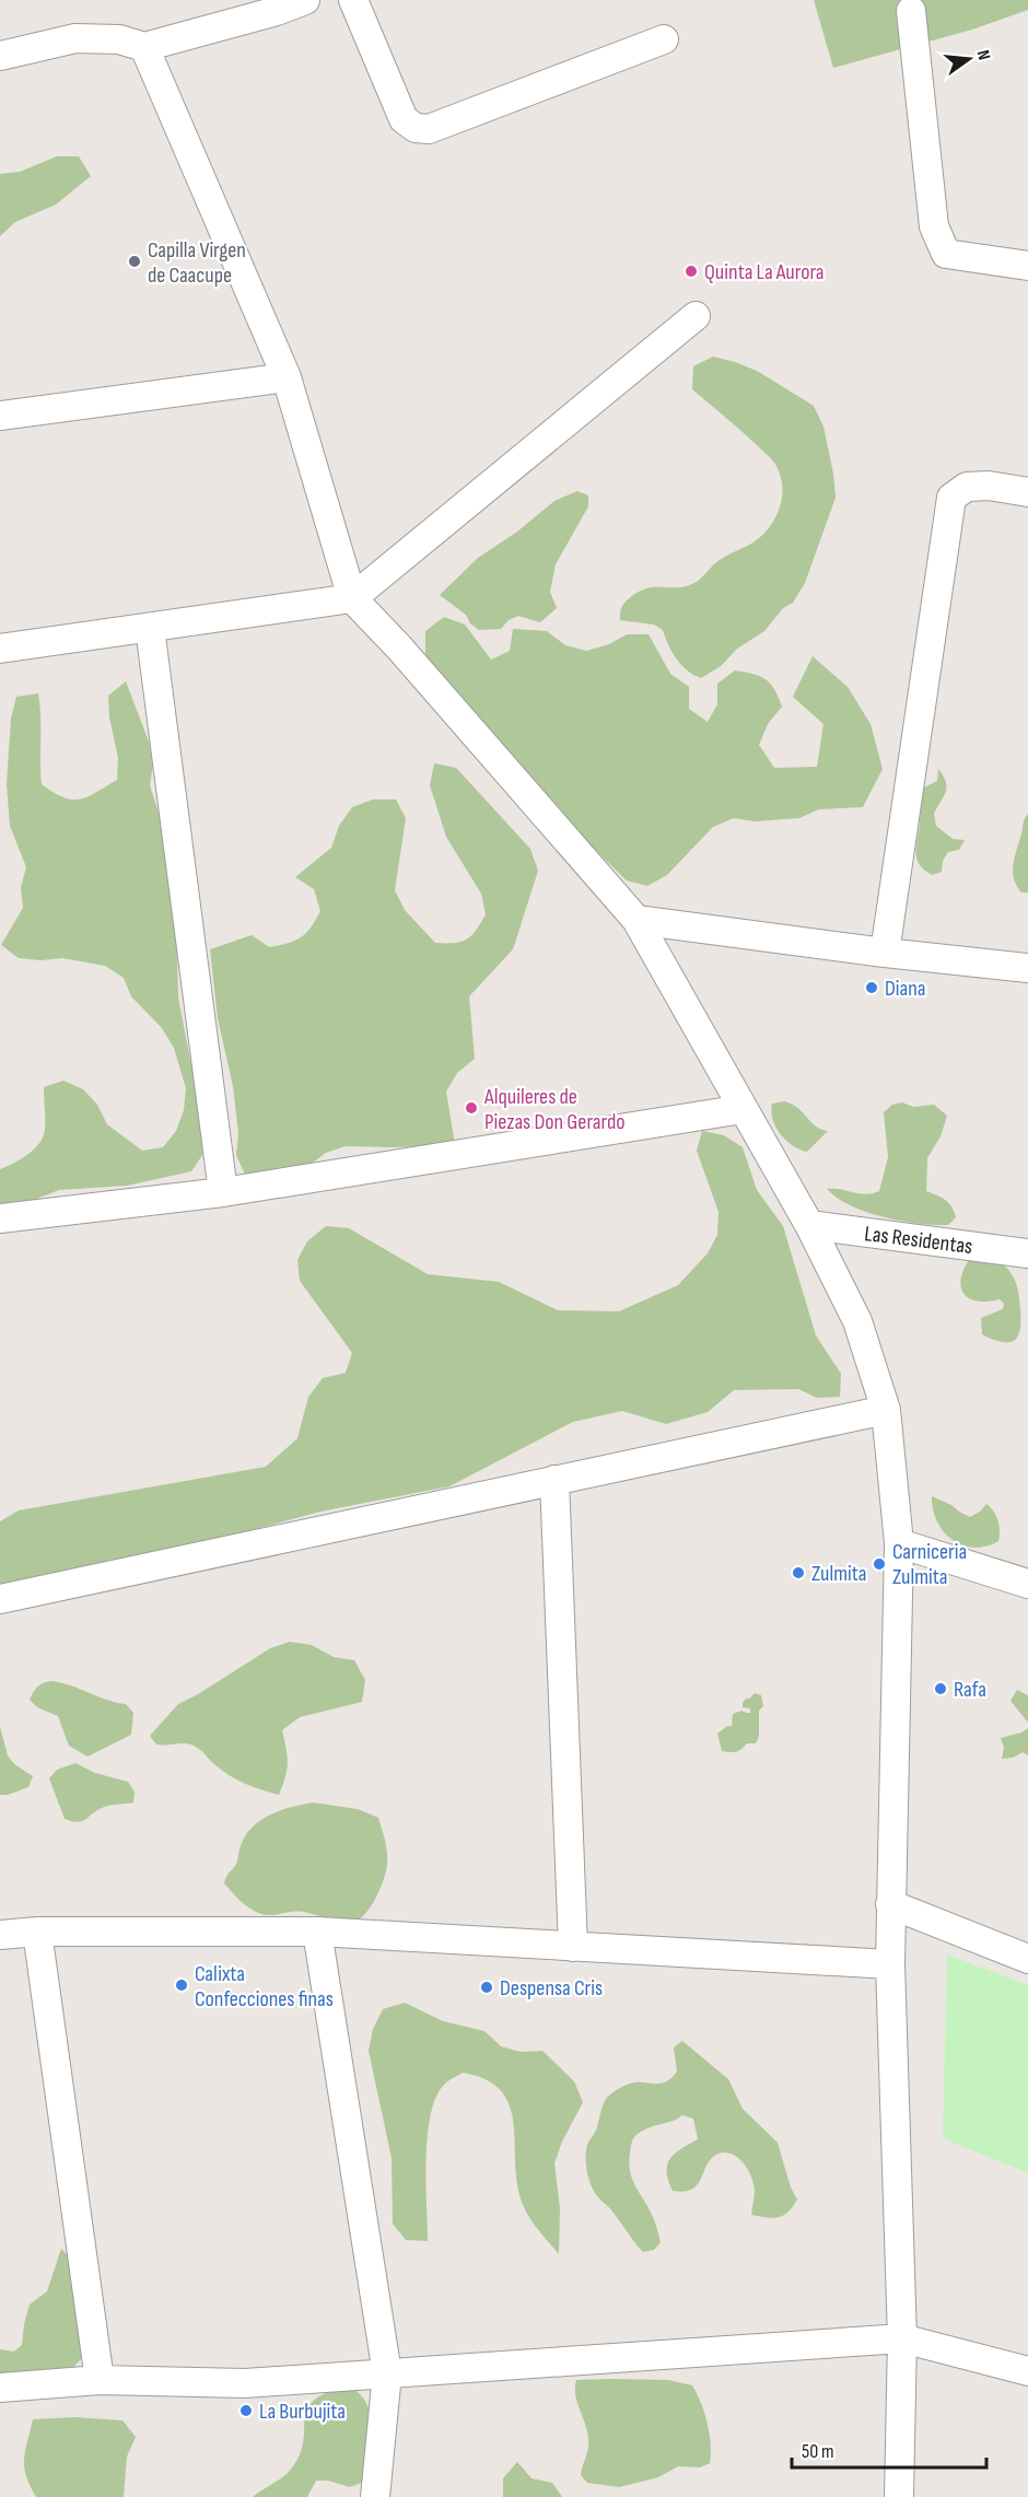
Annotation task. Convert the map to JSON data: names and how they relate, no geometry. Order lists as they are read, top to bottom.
{
  "streets": {
    "street": ["Las Residentas"]
  },
  "places": [
    "Capilla Virgen de Caacupe",
    "Quinta La Aurora",
    "Diana",
    "Alquileres de Piezas Don Gerardo",
    "Carniceria Zulmita",
    "Zulmita",
    "Rafa",
    "Calixta Confecciones finas",
    "Despensa Cris",
    "La Burbujita"
  ],
  "scale_bar": "50 m",
  "north": "right"
}
